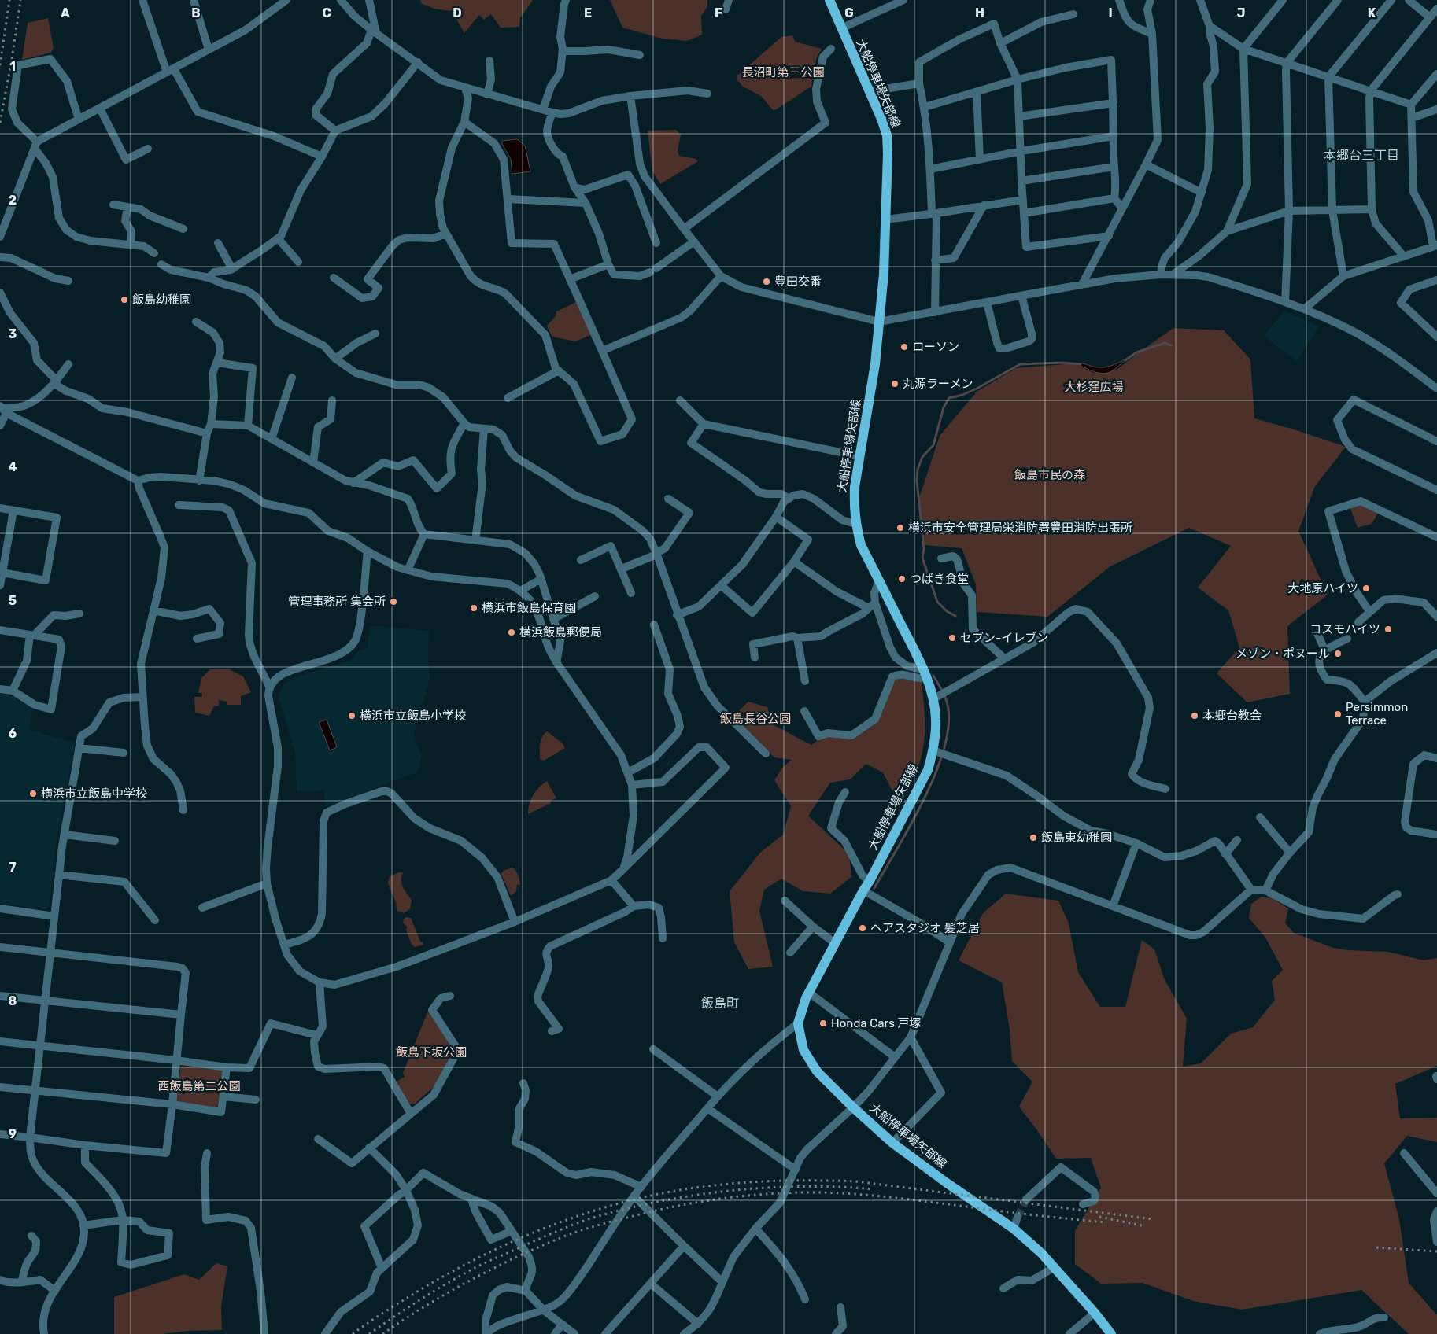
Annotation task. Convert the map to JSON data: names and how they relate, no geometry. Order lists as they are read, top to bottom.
{
  "streets": {
    "main road": ["大船停車場矢部線"]
  },
  "districts": ["本郷台三丁目", "飯島町"],
  "parks": [
    "長沼町第三公園",
    "大杉窪広場",
    "飯島市民の森",
    "飯島長谷公園",
    "飯島下坂公園",
    "西飯島第二公園"
  ],
  "places": [
    "豊田交番",
    "飯島幼稚園",
    "ローソン",
    "丸源ラーメン",
    "横浜市安全管理局栄消防署豊田消防出張所",
    "つばき食堂",
    "大地原ハイツ",
    "管理事務所 集会所",
    "横浜市飯島保育園",
    "コスモハイツ",
    "横浜飯島郵便局",
    "セブン-イレブン",
    "メゾン・ポヌール",
    "Persimmon Terrace",
    "横浜市立飯島小学校",
    "本郷台教会",
    "横浜市立飯島中学校",
    "飯島東幼稚園",
    "ヘアスタジオ 髪芝居",
    "Honda Cars 戸塚"
  ],
  "grid": {
    "columns": [
      "A",
      "B",
      "C",
      "D",
      "E",
      "F",
      "G",
      "H",
      "I",
      "J",
      "K"
    ],
    "rows": [
      "1",
      "2",
      "3",
      "4",
      "5",
      "6",
      "7",
      "8",
      "9"
    ]
  }
}
